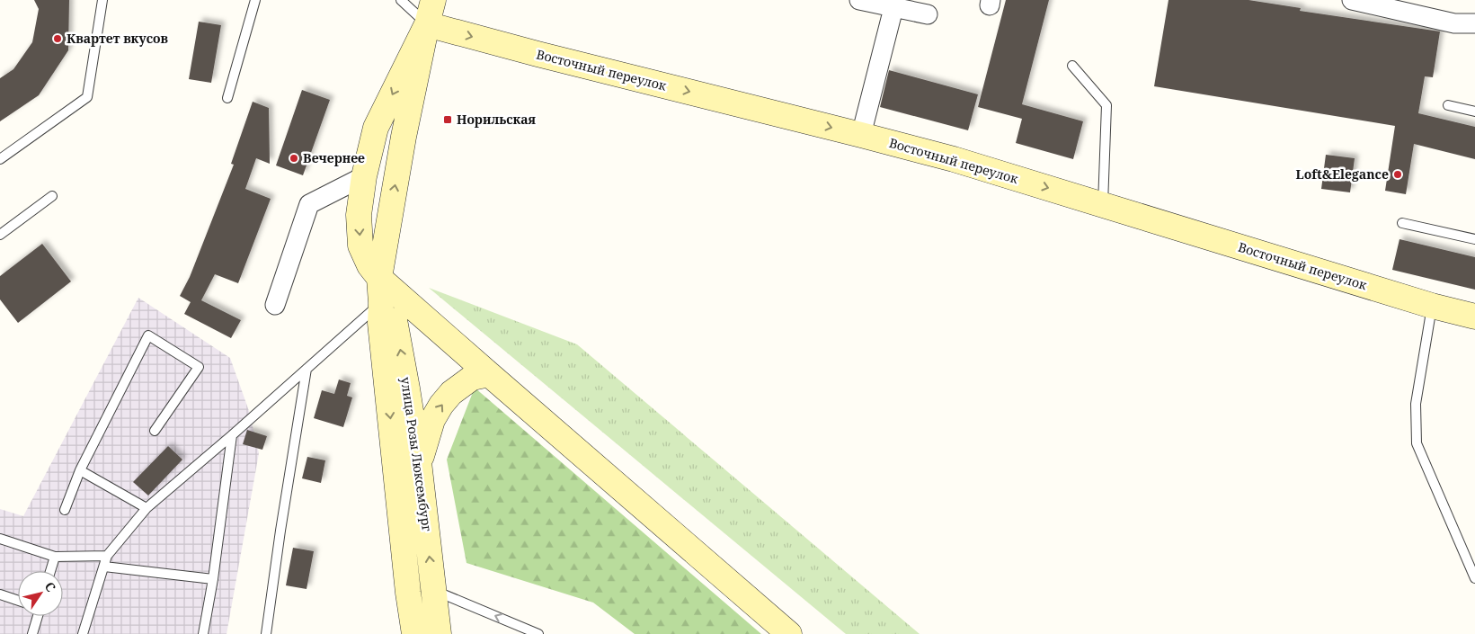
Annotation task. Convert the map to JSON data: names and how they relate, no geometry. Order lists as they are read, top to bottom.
{
  "streets": {
    "main road": ["Восточный переулок", "улица Розы Люксембург"]
  },
  "crossings": [
    ["Восточный переулок", "улица Розы Люксембург"]
  ],
  "one_way": ["Восточный переулок"],
  "places": {
    "other": ["Квартет вкусов", "Вечернее", "Loft&Elegance"],
    "transit": ["Норильская"]
  },
  "north": "top right"
}
